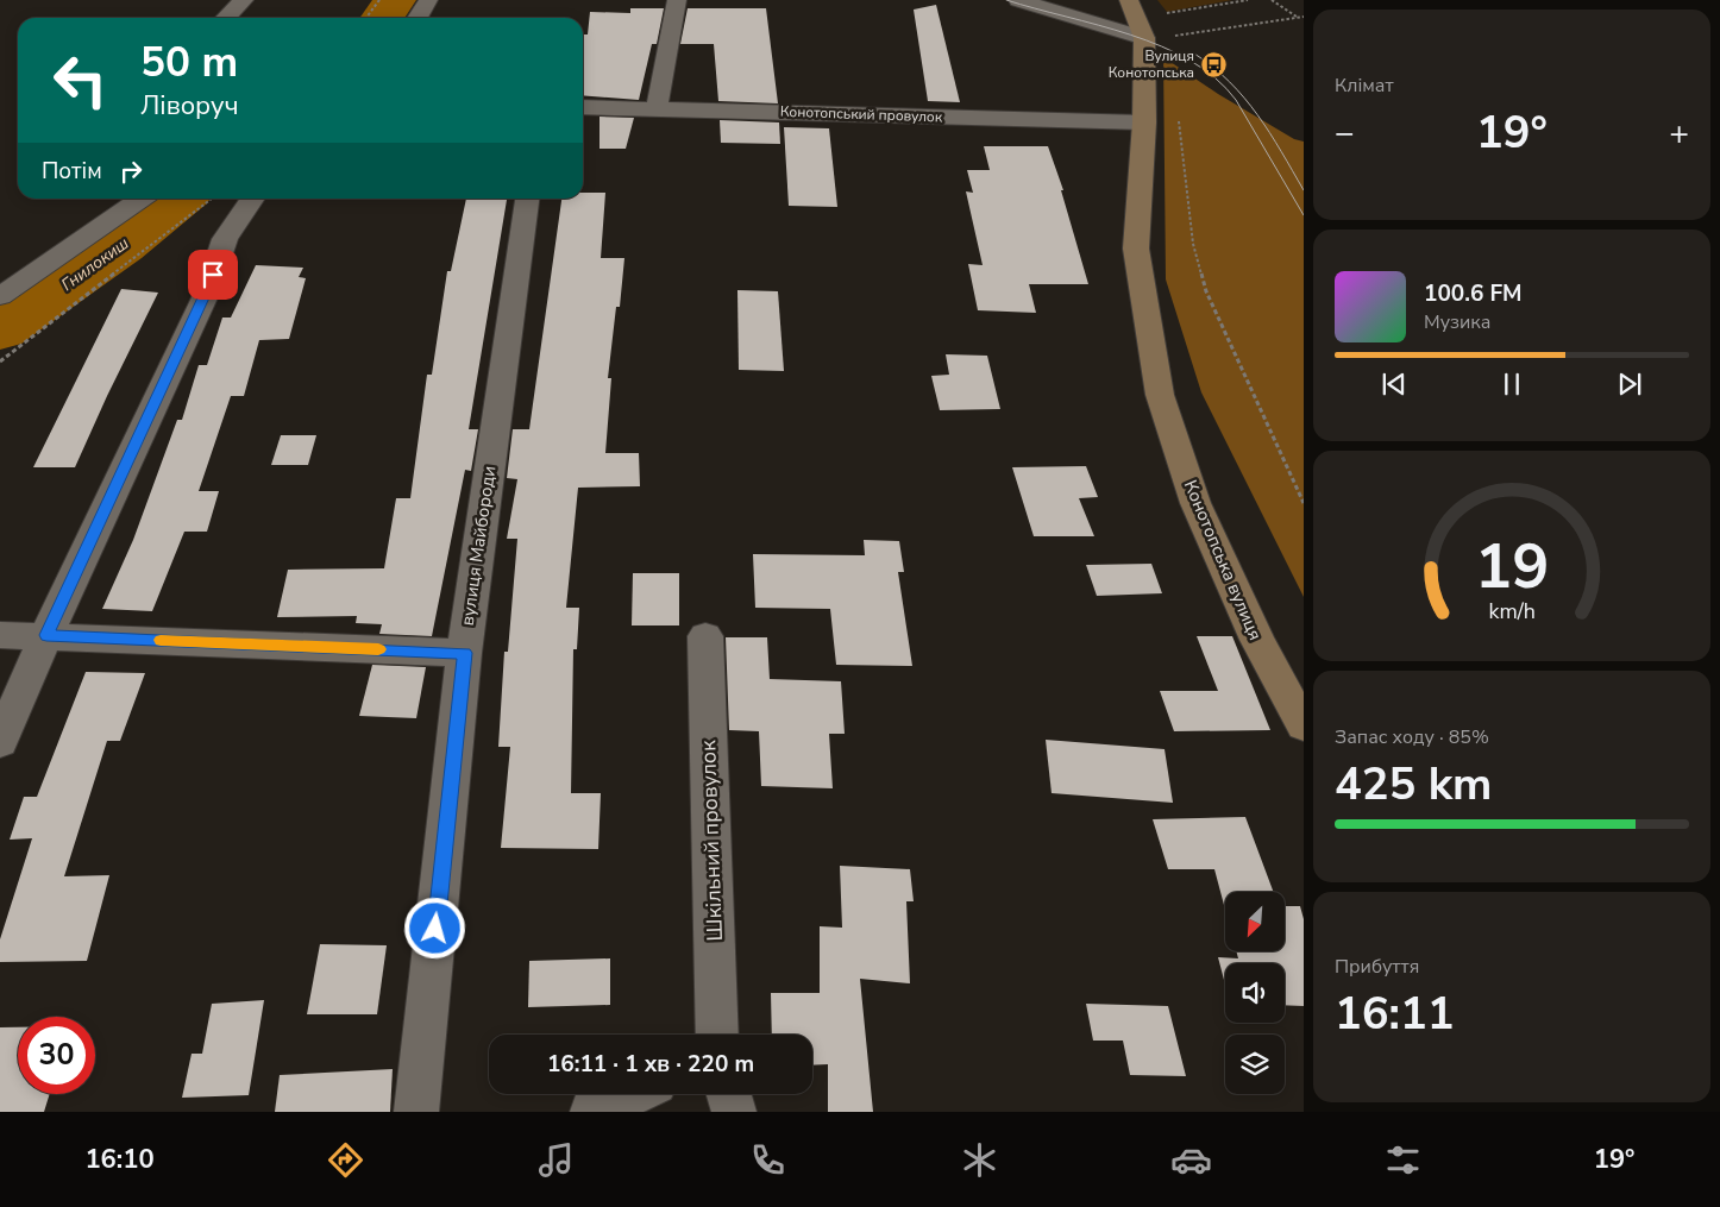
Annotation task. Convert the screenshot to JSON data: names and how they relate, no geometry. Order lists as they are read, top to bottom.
{
  "streets": {
    "street": [
      "Конотопський провулок",
      "вулиця Майбороди",
      "Конотопська вулиця",
      "Шкільний провулок"
    ]
  },
  "crossings": [
    ["Конотопський провулок", "Конотопська вулиця"]
  ],
  "water": ["Гнилокиш"],
  "places": {
    "bus stop": ["Вулиця Конотопська"]
  },
  "north": "bottom left",
  "page": {
    "tile": [
      "Клімат",
      ["Запас ходу · 85%", "425 km"],
      ["Прибуття", "16:11"]
    ],
    "turn": ["50 m", "Ліворуч"],
    "heat": ["−", "19°", "+"],
    "then": "Потім",
    "song": ["100.6 FM", "Музика"],
    "limit": "30",
    "trip": "16:11 · 1 хв · 220 m",
    "tabs": ["16:10", "19°"],
    "gauge": ["19", "km/h"]
  }
}
